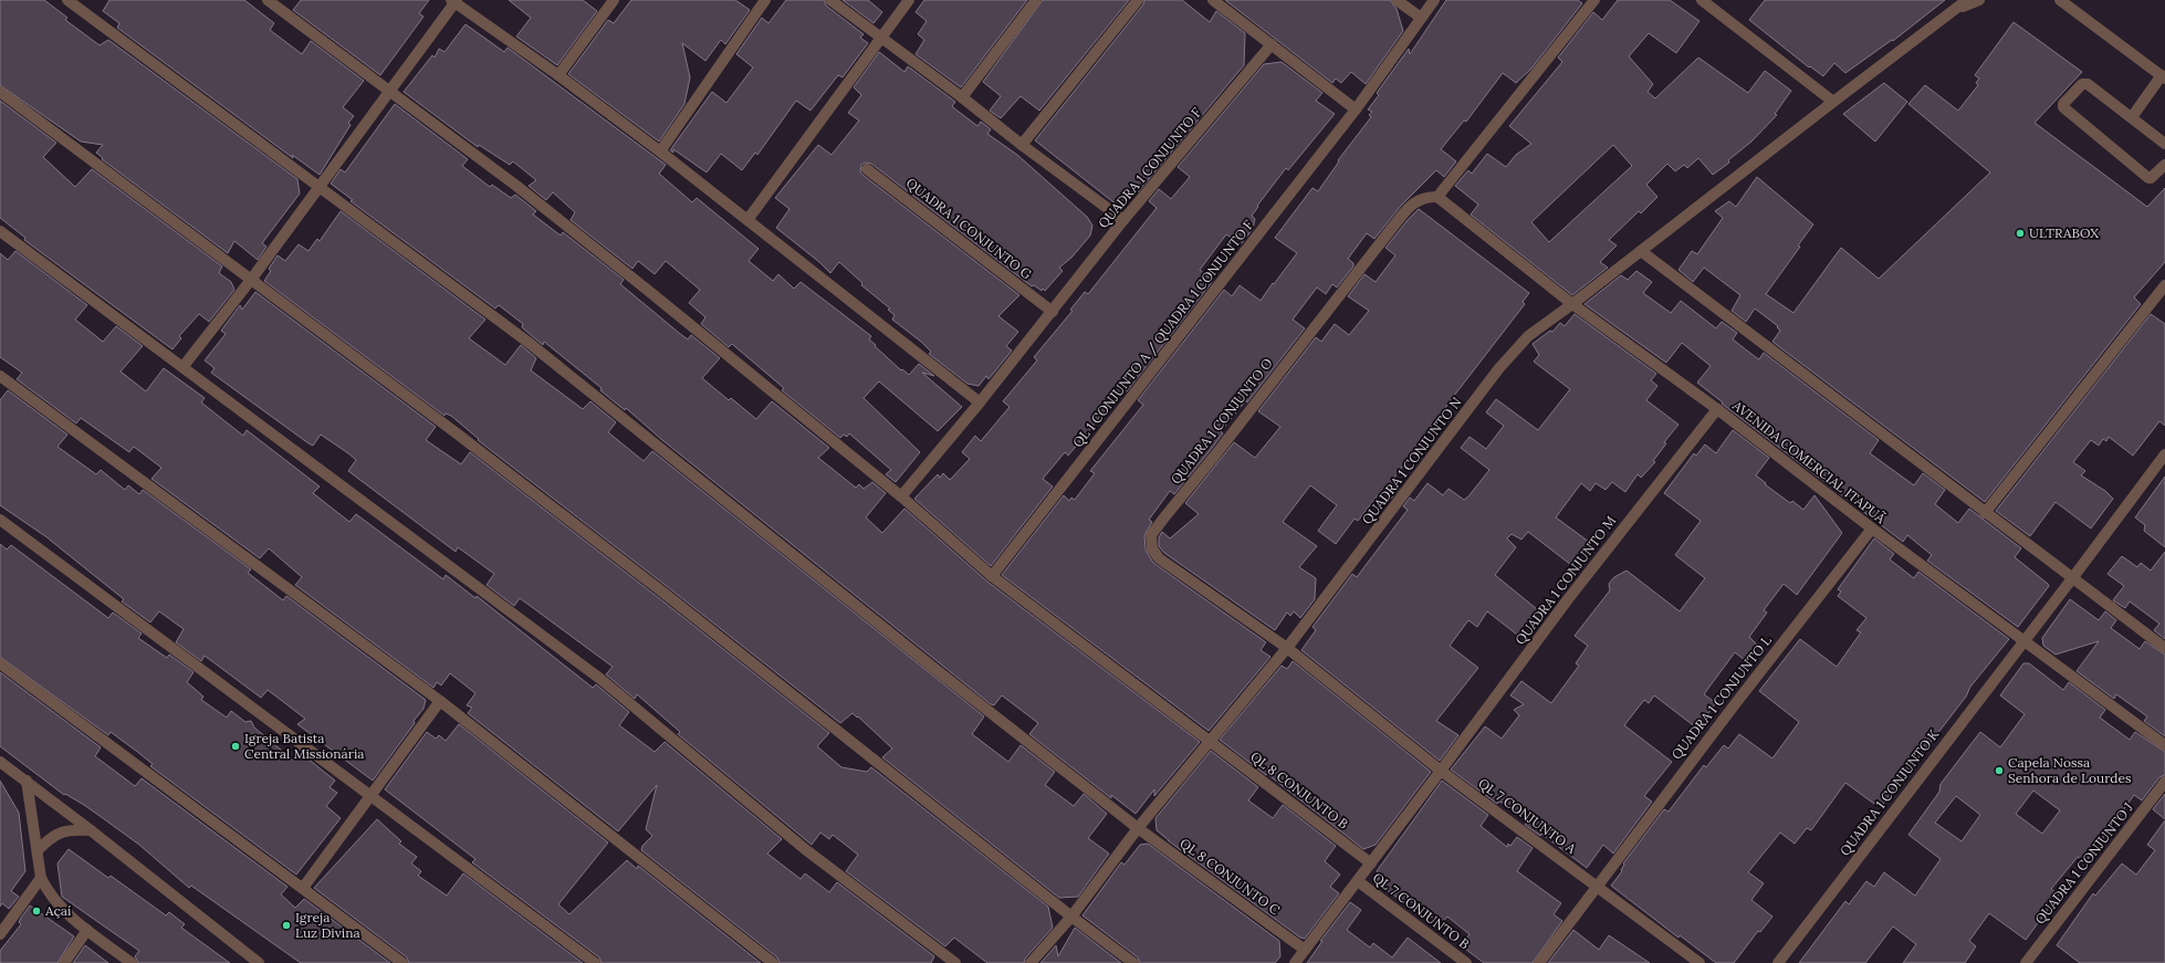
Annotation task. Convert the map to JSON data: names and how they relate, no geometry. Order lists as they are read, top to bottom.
{
  "streets": {
    "street": [
      "QUADRA 1 CONJUNTO F",
      "QUADRA 1 CONJUNTO G",
      "QL 1 CONJUNTO A / QUADRA 1 CONJUNTO F",
      "QUADRA 1 CONJUNTO O",
      "QUADRA 1 CONJUNTO N",
      "AVENIDA COMERCIAL ITAPUÃ",
      "QUADRA 1 CONJUNTO M",
      "QUADRA 1 CONJUNTO L",
      "QL 8 CONJUNTO B",
      "QUADRA 1 CONJUNTO K",
      "QL 7 CONJUNTO A",
      "QUADRA 1 CONJUNTO J",
      "QL 8 CONJUNTO C",
      "QL 7 CONJUNTO B"
    ]
  },
  "crossings": [
    ["QUADRA 1 CONJUNTO F", "QUADRA 1 CONJUNTO G"],
    ["QUADRA 1 CONJUNTO F", "QL 8 CONJUNTO B"],
    ["QL 1 CONJUNTO A / QUADRA 1 CONJUNTO F", "QL 8 CONJUNTO B"],
    ["QUADRA 1 CONJUNTO O", "QUADRA 1 CONJUNTO N"],
    ["QUADRA 1 CONJUNTO O", "AVENIDA COMERCIAL ITAPUÃ"],
    ["QUADRA 1 CONJUNTO O", "QL 7 CONJUNTO A"],
    ["QUADRA 1 CONJUNTO N", "AVENIDA COMERCIAL ITAPUÃ"],
    ["QUADRA 1 CONJUNTO N", "QL 8 CONJUNTO B"],
    ["QUADRA 1 CONJUNTO N", "QL 7 CONJUNTO A"],
    ["QUADRA 1 CONJUNTO N", "QL 8 CONJUNTO C"],
    ["AVENIDA COMERCIAL ITAPUÃ", "QUADRA 1 CONJUNTO M"],
    ["AVENIDA COMERCIAL ITAPUÃ", "QUADRA 1 CONJUNTO L"],
    ["AVENIDA COMERCIAL ITAPUÃ", "QUADRA 1 CONJUNTO K"],
    ["QUADRA 1 CONJUNTO M", "QL 8 CONJUNTO B"],
    ["QUADRA 1 CONJUNTO M", "QL 7 CONJUNTO A"],
    ["QUADRA 1 CONJUNTO M", "QL 8 CONJUNTO C"],
    ["QUADRA 1 CONJUNTO M", "QL 7 CONJUNTO B"],
    ["QUADRA 1 CONJUNTO L", "QL 7 CONJUNTO A"]
  ],
  "places": [
    "ULTRABOX",
    "Igreja Batista Central Missionária",
    "Capela Nossa Senhora de Lourdes",
    "Açaí",
    "Igreja Luz Divina"
  ]
}
